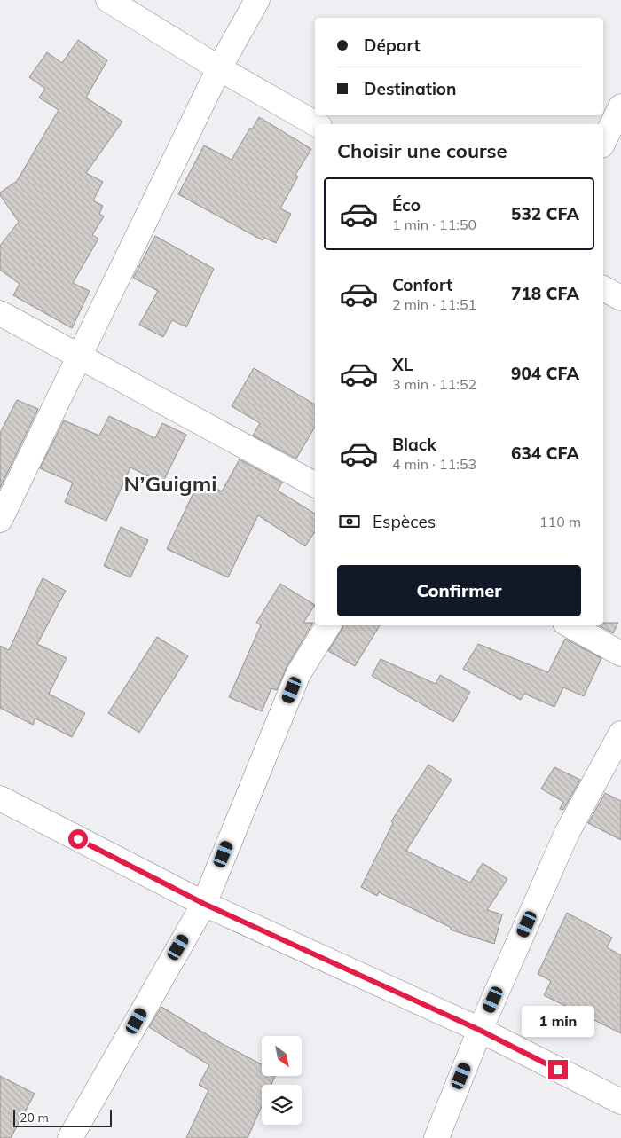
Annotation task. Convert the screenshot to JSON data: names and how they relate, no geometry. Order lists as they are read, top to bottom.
{
  "districts": ["N’Guigmi"],
  "scale_bar": "20 m",
  "north": "bottom right",
  "page": {
    "banner": ["Départ", "Destination"],
    "heading": "Choisir une course",
    "list": [
      {
        "name": "Éco",
        "note": "1 min · 11:50",
        "value": "532 CFA"
      },
      {
        "name": "Confort",
        "note": "2 min · 11:51",
        "value": "718 CFA"
      },
      {
        "name": "XL",
        "note": "3 min · 11:52",
        "value": "904 CFA"
      },
      {
        "name": "Black",
        "note": "4 min · 11:53",
        "value": "634 CFA"
      }
    ],
    "pay": ["Espèces", "110 m"],
    "buttons": "Confirmer",
    "bubble": "1 min",
    "scale": "20 m"
  }
}
